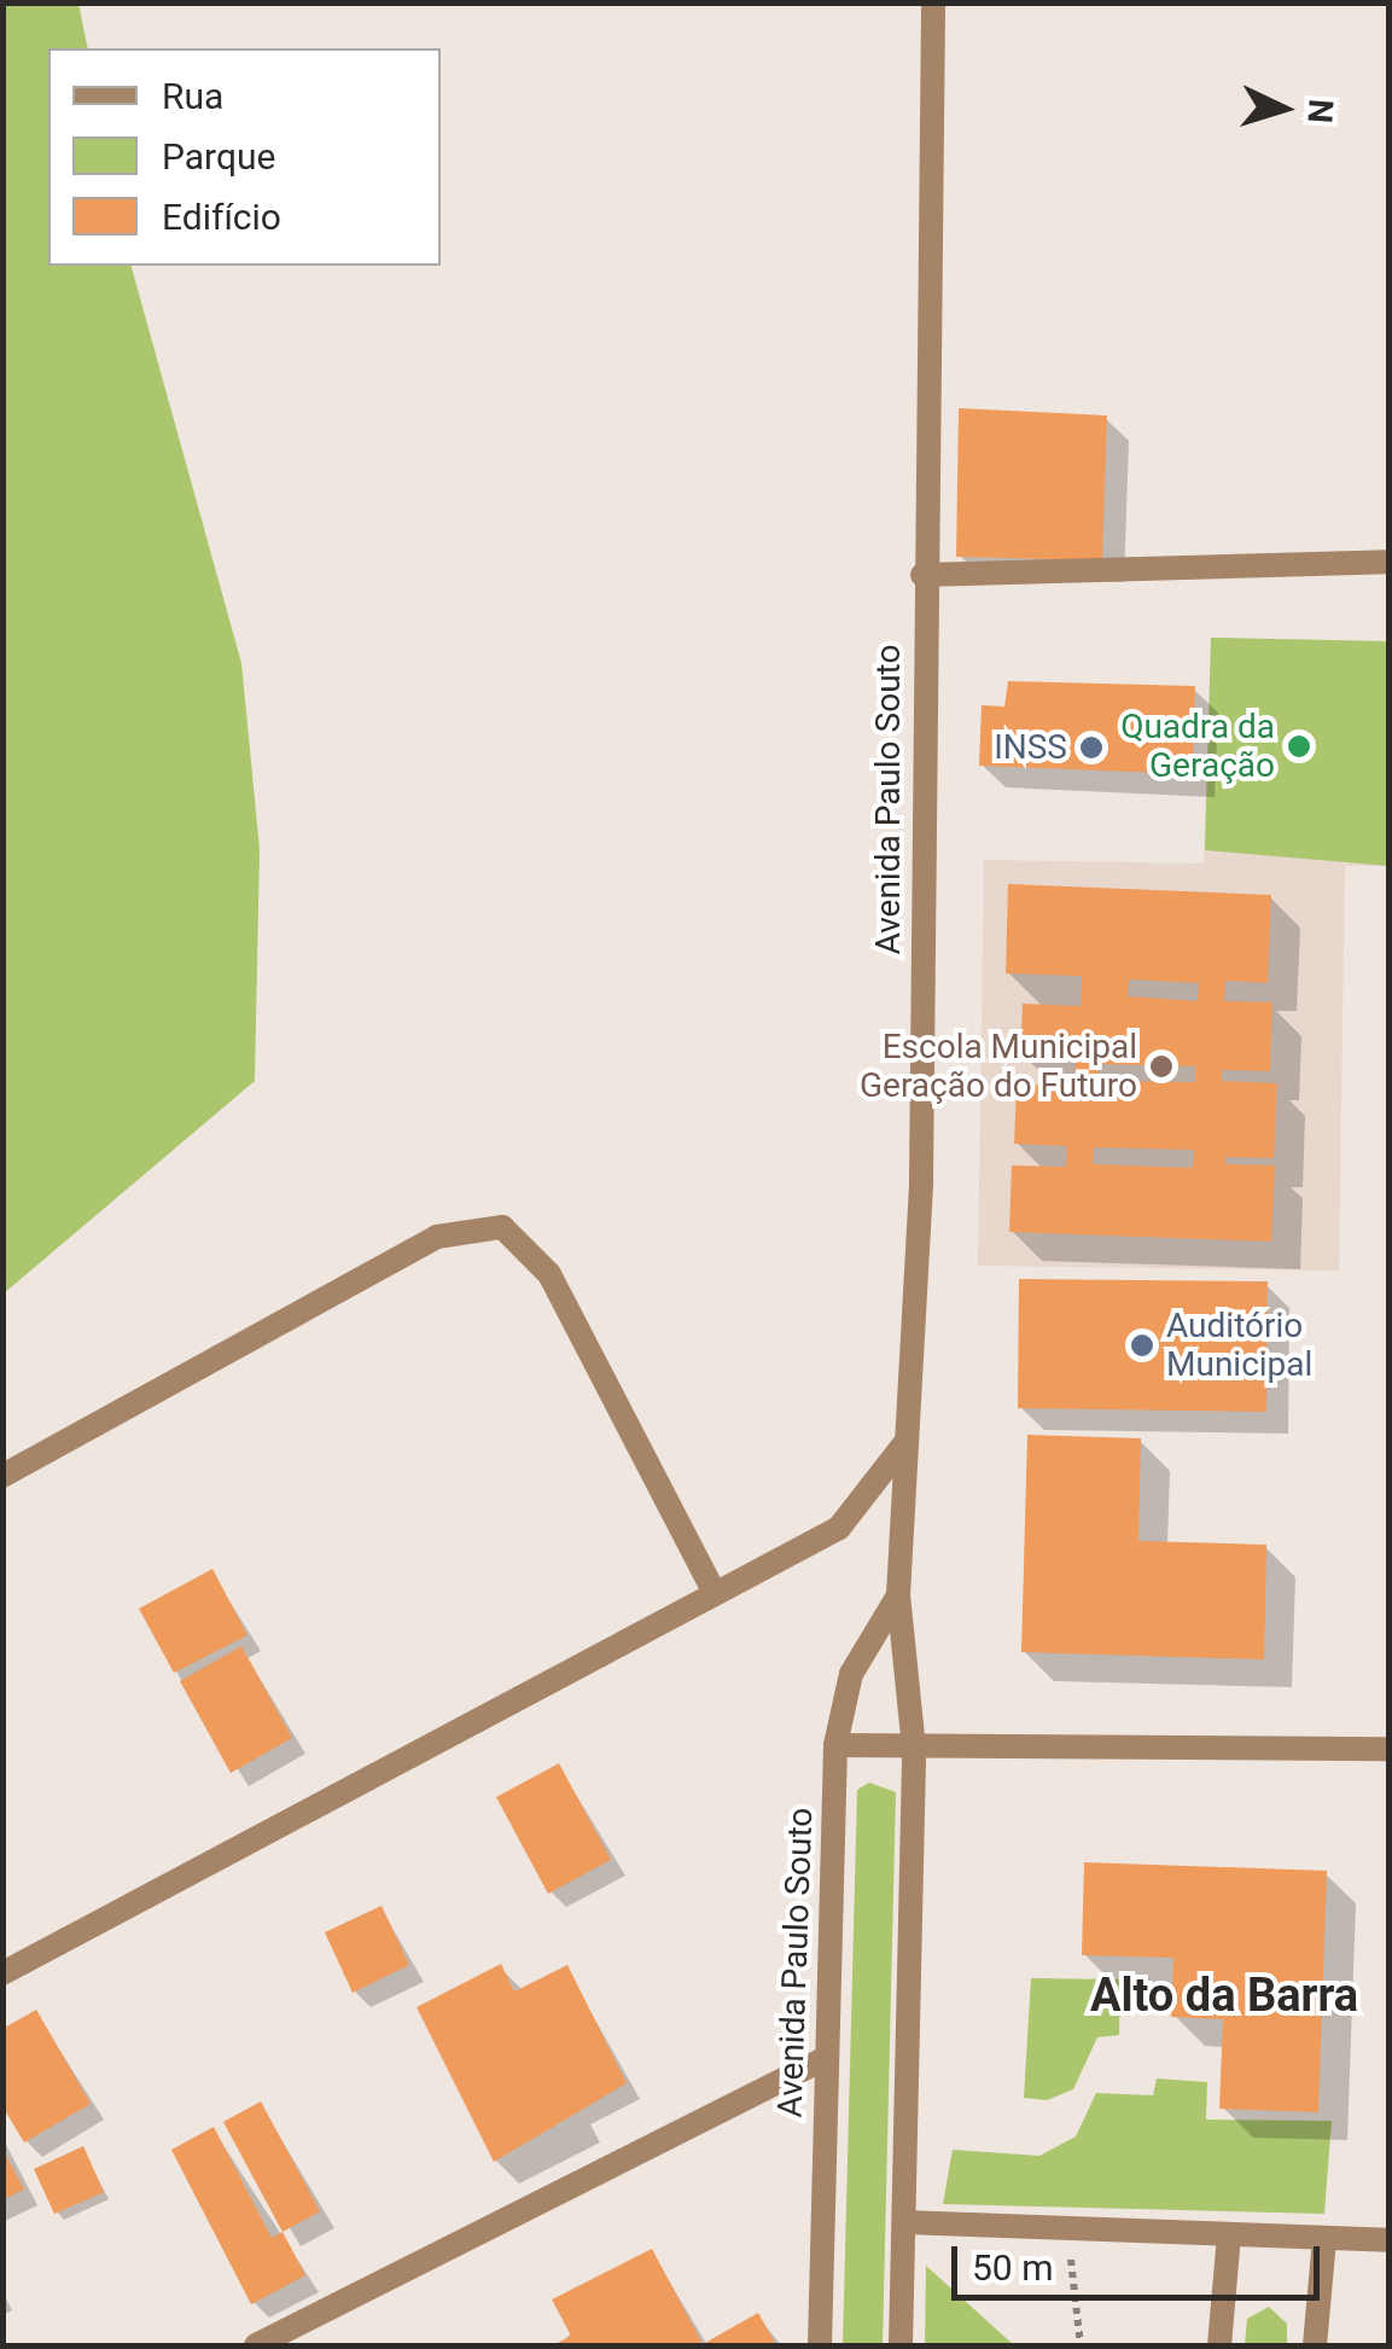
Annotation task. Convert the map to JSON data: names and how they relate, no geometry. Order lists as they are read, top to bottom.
{
  "streets": {
    "street": ["Avenida Paulo Souto"]
  },
  "districts": ["Alto da Barra"],
  "places": [
    "Quadra da Geração",
    "INSS",
    "Escola Municipal Geração do Futuro",
    "Auditório Municipal"
  ],
  "legend": ["Rua", "Parque", "Edifício"],
  "scale_bar": "50 m",
  "north": "right"
}
